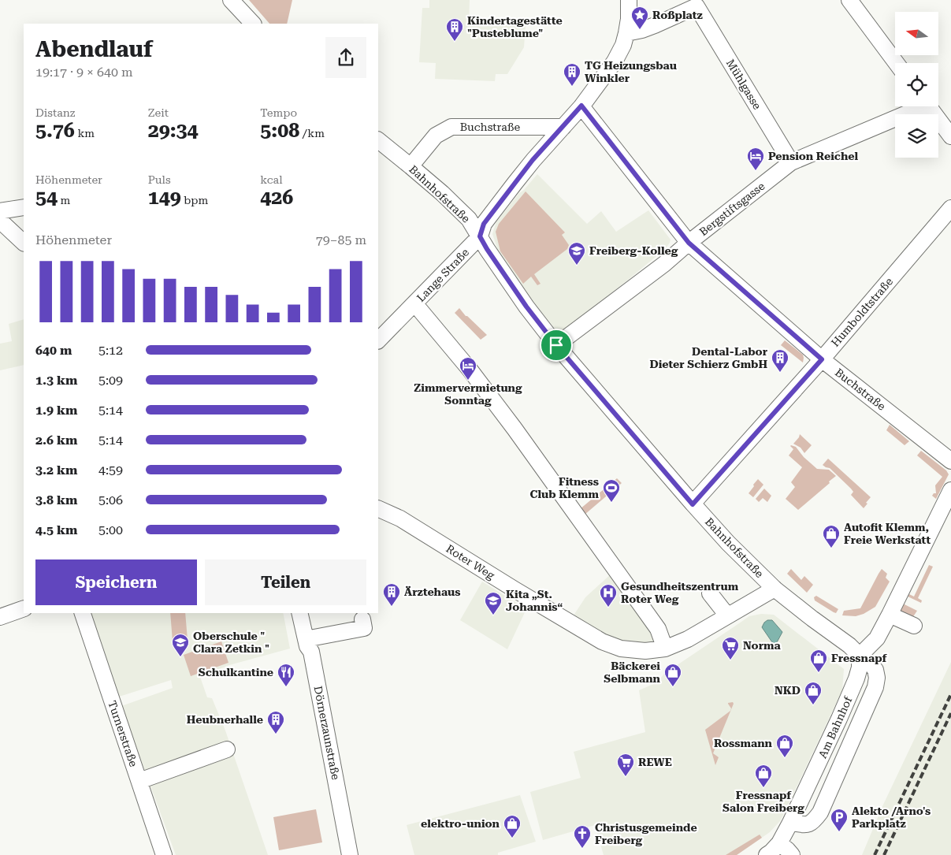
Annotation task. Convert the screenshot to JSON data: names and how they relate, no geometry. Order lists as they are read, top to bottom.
{
  "streets": {
    "street": [
      "Mühlgasse",
      "Buchstraße",
      "Bahnhofstraße",
      "Bergstiftsgasse",
      "Lange Straße",
      "Humboldtstraße",
      "Roter Weg",
      "Am Bahnhof",
      "Dörnerzaunstraße",
      "Turnerstraße"
    ]
  },
  "crossings": [
    ["Mühlgasse", "Bergstiftsgasse"],
    ["Mühlgasse", "Lange Straße"],
    ["Buchstraße", "Bahnhofstraße"],
    ["Buchstraße", "Bergstiftsgasse"],
    ["Buchstraße", "Lange Straße"],
    ["Buchstraße", "Humboldtstraße"],
    ["Bahnhofstraße", "Bergstiftsgasse"],
    ["Bahnhofstraße", "Lange Straße"],
    ["Bahnhofstraße", "Humboldtstraße"],
    ["Bahnhofstraße", "Roter Weg"],
    ["Bahnhofstraße", "Am Bahnhof"]
  ],
  "places": {
    "place": ["Roßplatz"],
    "building": [
      "Kindertagestätte \"Pusteblume\"",
      "TG Heizungsbau Winkler",
      "Dental-Labor Dieter Schierz GmbH",
      "Ärztehaus",
      "Heubnerhalle"
    ],
    "hotel": ["Pension Reichel", "Zimmervermietung Sonntag"],
    "school or university": ["Freiberg-Kolleg", "Kita „St. Johannis“", "Oberschule \" Clara Zetkin \""],
    "sports": ["Fitness Club Klemm"],
    "shop": [
      "Autofit Klemm, Freie Werkstatt",
      "Fressnapf",
      "Bäckerei Selbmann",
      "NKD",
      "Rossmann",
      "Fressnapf Salon Freiberg",
      "elektro-union"
    ],
    "hospital": ["Gesundheitszentrum Roter Weg"],
    "supermarket": ["Norma", "REWE"],
    "restaurant": ["Schulkantine"],
    "parking": ["Alekto /Arno's Parkplatz"],
    "church": ["Christusgemeinde Freiberg"]
  },
  "north": "left",
  "page": {
    "heading": ["Abendlauf", "19:17 · 9 × 640 m"],
    "stats": [
      ["Distanz", "5.76 km"],
      ["Zeit", "29:34"],
      ["Tempo", "5:08 /km"],
      ["Höhenmeter", "54 m"],
      ["Puls", "149 bpm"],
      ["kcal", "426"]
    ],
    "chart": ["Höhenmeter", "79–85 m"],
    "list": [
      {
        "name": "640 m",
        "note": "5:12"
      },
      {
        "name": "1.3 km",
        "note": "5:09"
      },
      {
        "name": "1.9 km",
        "note": "5:14"
      },
      {
        "name": "2.6 km",
        "note": "5:14"
      },
      {
        "name": "3.2 km",
        "note": "4:59"
      },
      {
        "name": "3.8 km",
        "note": "5:06"
      },
      {
        "name": "4.5 km",
        "note": "5:00"
      }
    ],
    "buttons": ["Speichern", "Teilen"]
  }
}
